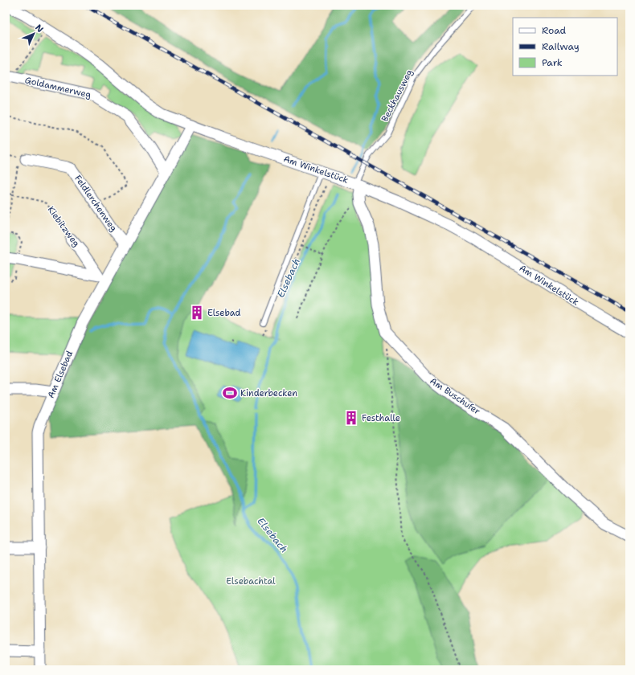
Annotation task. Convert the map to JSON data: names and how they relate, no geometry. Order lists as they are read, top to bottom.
{
  "streets": {
    "street": [
      "Goldammerweg",
      "Am Winkelstück",
      "Feldlerchenweg",
      "Kiebitzweg",
      "Am Elsebad",
      "Am Buschufer"
    ],
    "lane": ["Beckhausweg"]
  },
  "crossings": [
    ["Goldammerweg", "Am Elsebad"],
    ["Beckhausweg", "Am Winkelstück"],
    ["Beckhausweg", "Am Buschufer"],
    ["Am Winkelstück", "Am Elsebad"],
    ["Am Winkelstück", "Am Buschufer"],
    ["Feldlerchenweg", "Am Elsebad"],
    ["Kiebitzweg", "Am Elsebad"]
  ],
  "water": ["Elsebach"],
  "parks": ["Elsebachtal"],
  "places": {
    "building": ["Elsebad", "Festhalle"],
    "sports": ["Kinderbecken"]
  },
  "legend": ["Road", "Railway", "Park"],
  "north": "top right"
}
